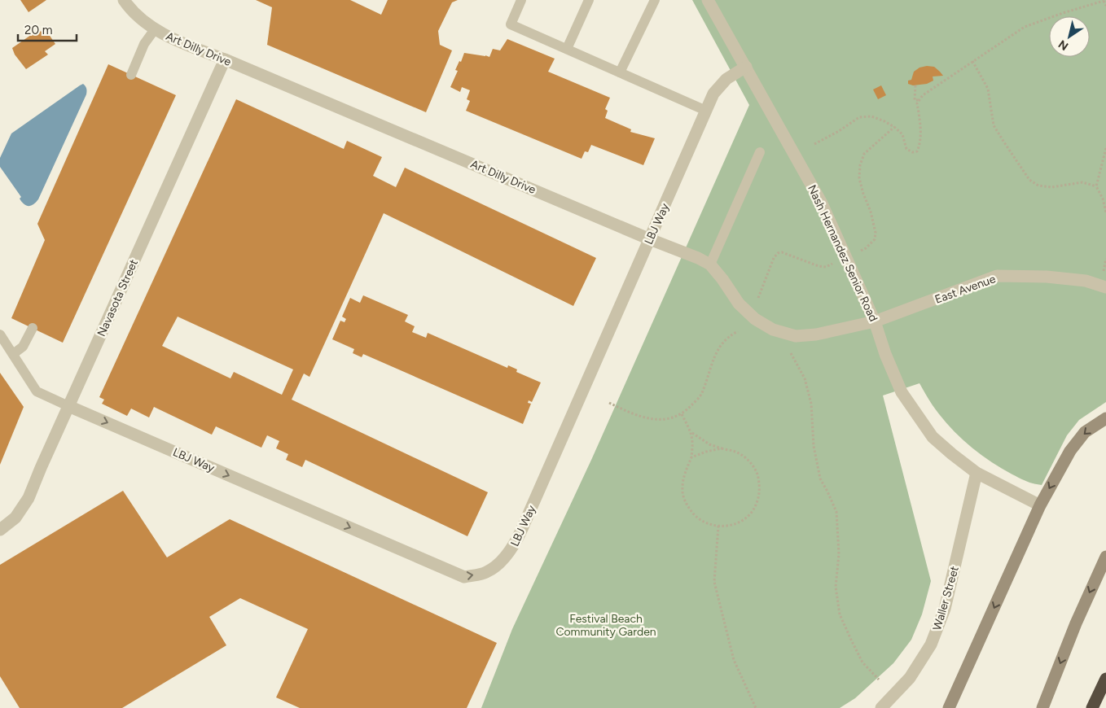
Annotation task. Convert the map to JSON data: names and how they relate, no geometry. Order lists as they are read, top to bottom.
{
  "streets": {
    "street": [
      "Art Dilly Drive",
      "LBJ Way",
      "Nash Hernandez Senior Road",
      "East Avenue",
      "Navasota Street",
      "Waller Street"
    ]
  },
  "crossings": [
    ["Art Dilly Drive", "LBJ Way"],
    ["Art Dilly Drive", "Nash Hernandez Senior Road"],
    ["Art Dilly Drive", "East Avenue"],
    ["Art Dilly Drive", "Navasota Street"],
    ["LBJ Way", "Nash Hernandez Senior Road"],
    ["LBJ Way", "Navasota Street"],
    ["Nash Hernandez Senior Road", "East Avenue"],
    ["Nash Hernandez Senior Road", "Waller Street"]
  ],
  "parks": ["Festival Beach Community Garden"],
  "scale_bar": "20 m",
  "north": "bottom left"
}
